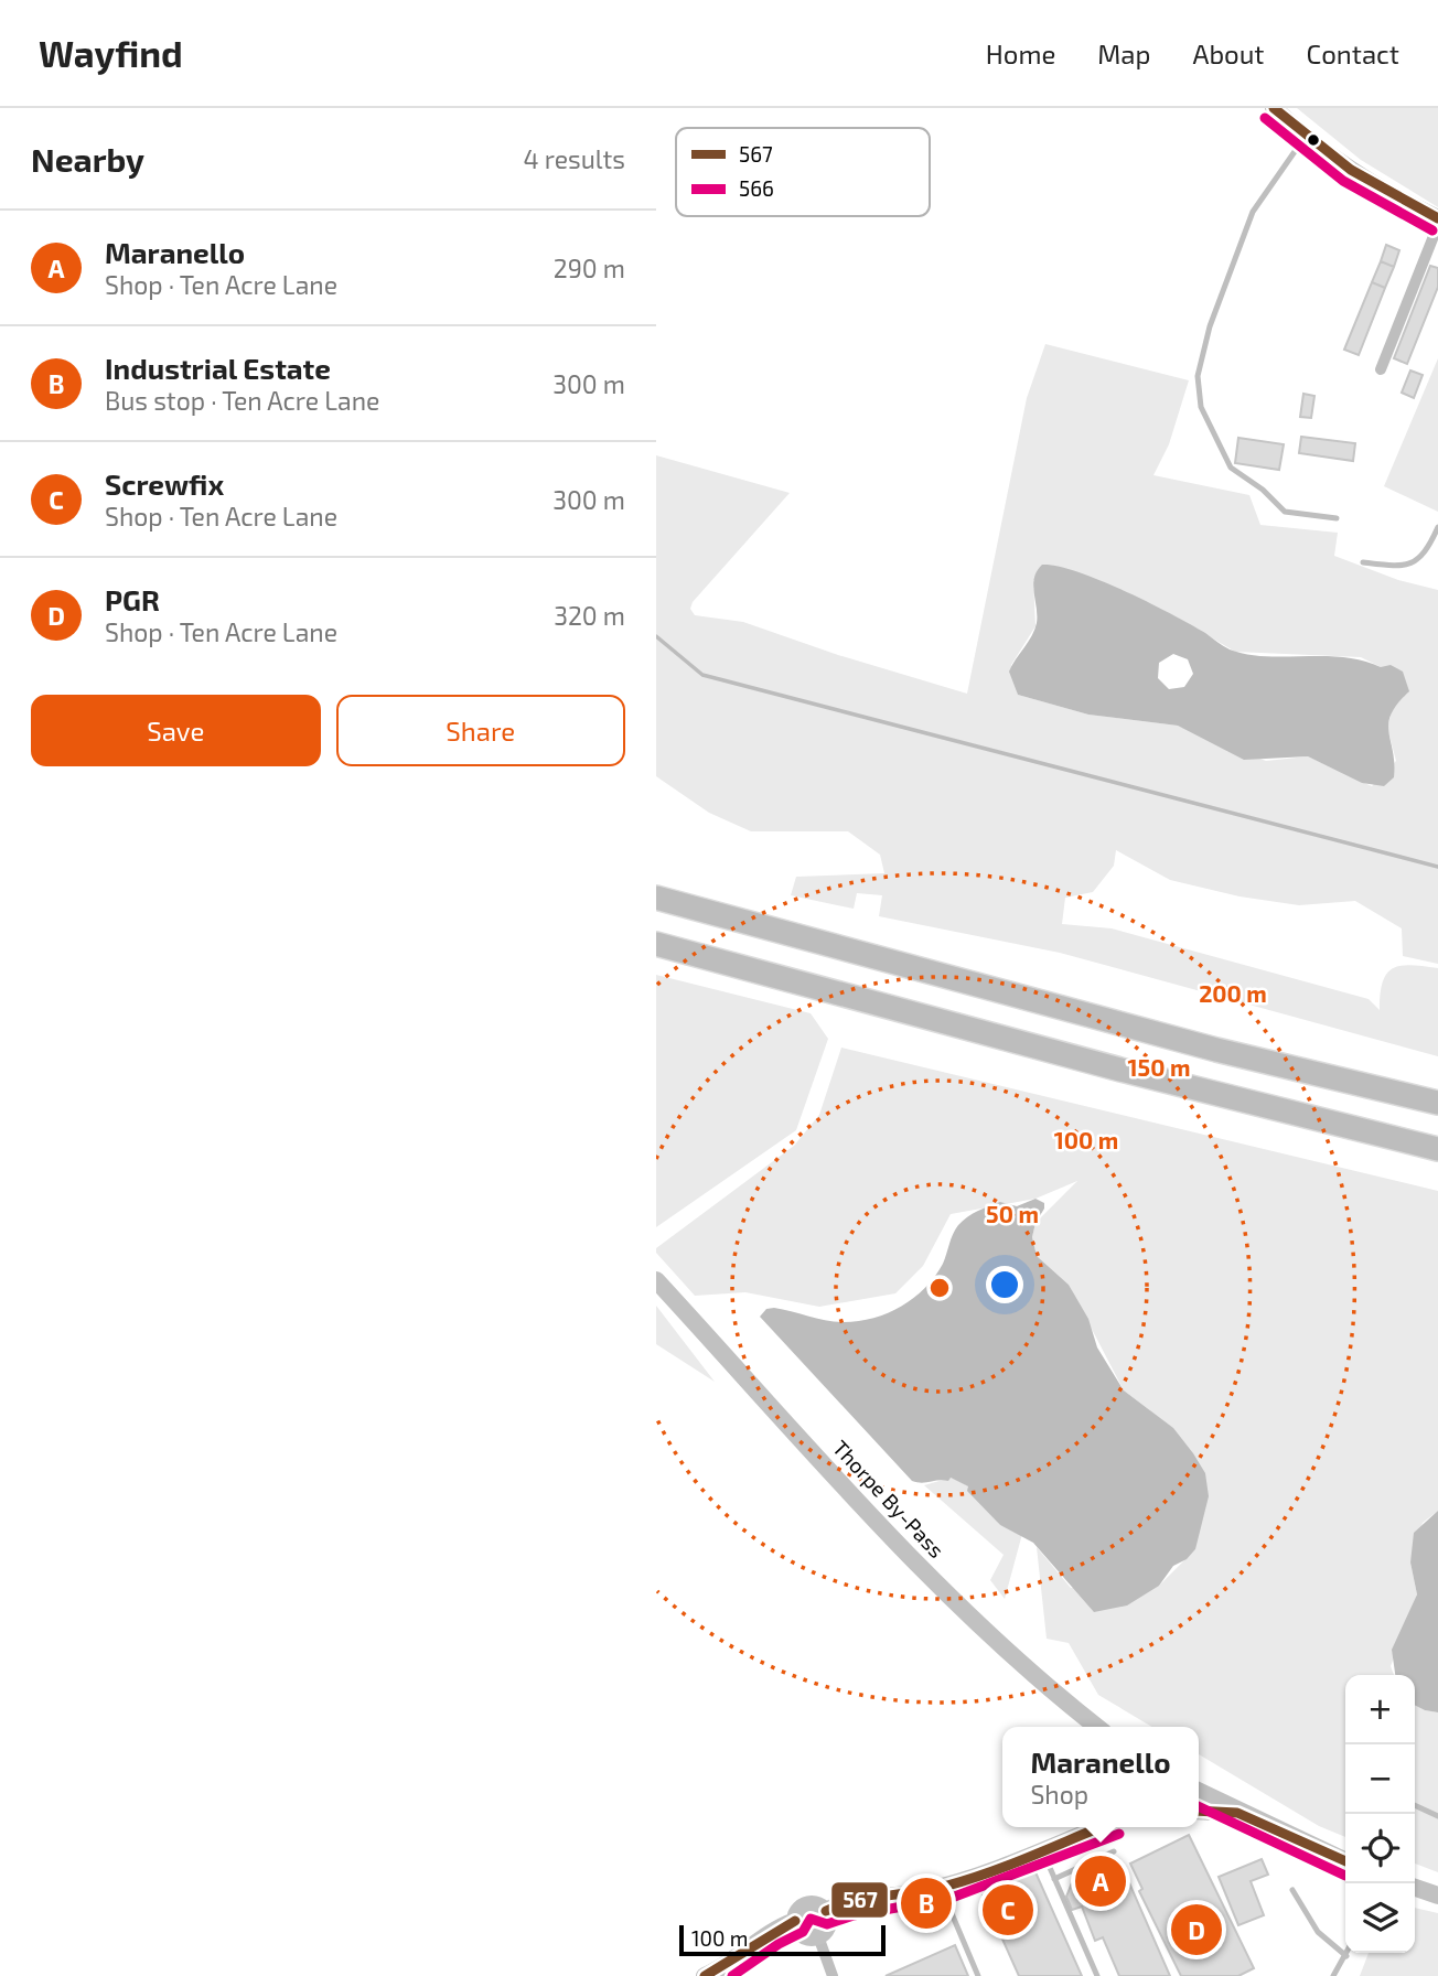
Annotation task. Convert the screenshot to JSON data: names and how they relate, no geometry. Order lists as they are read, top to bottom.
{
  "streets": {
    "main road": ["Thorpe By-Pass"]
  },
  "lines": ["transit line 567", "transit line 566"],
  "legend": ["567", "566"],
  "scale_bar": "100 m",
  "page": {
    "header": "Wayfind",
    "nav": [
      "Home",
      "Map",
      "About",
      "Contact"
    ],
    "heading": ["Nearby", "4 results"],
    "list": [
      {
        "mark": "A",
        "name": "Maranello",
        "note": "Shop · Ten Acre Lane",
        "value": "290 m"
      },
      {
        "mark": "B",
        "name": "Industrial Estate",
        "note": "Bus stop · Ten Acre Lane",
        "value": "300 m"
      },
      {
        "mark": "C",
        "name": "Screwfix",
        "note": "Shop · Ten Acre Lane",
        "value": "300 m"
      },
      {
        "mark": "D",
        "name": "PGR",
        "note": "Shop · Ten Acre Lane",
        "value": "320 m"
      }
    ],
    "buttons": ["Save", "Share"],
    "map_buttons": ["+", "−"],
    "popup": ["Maranello", "Shop"],
    "pins": [
      "A",
      "B",
      "C",
      "D"
    ],
    "scale": "100 m"
  },
  "rings": [
    "200 m",
    "150 m",
    "100 m",
    "50 m"
  ]
}
